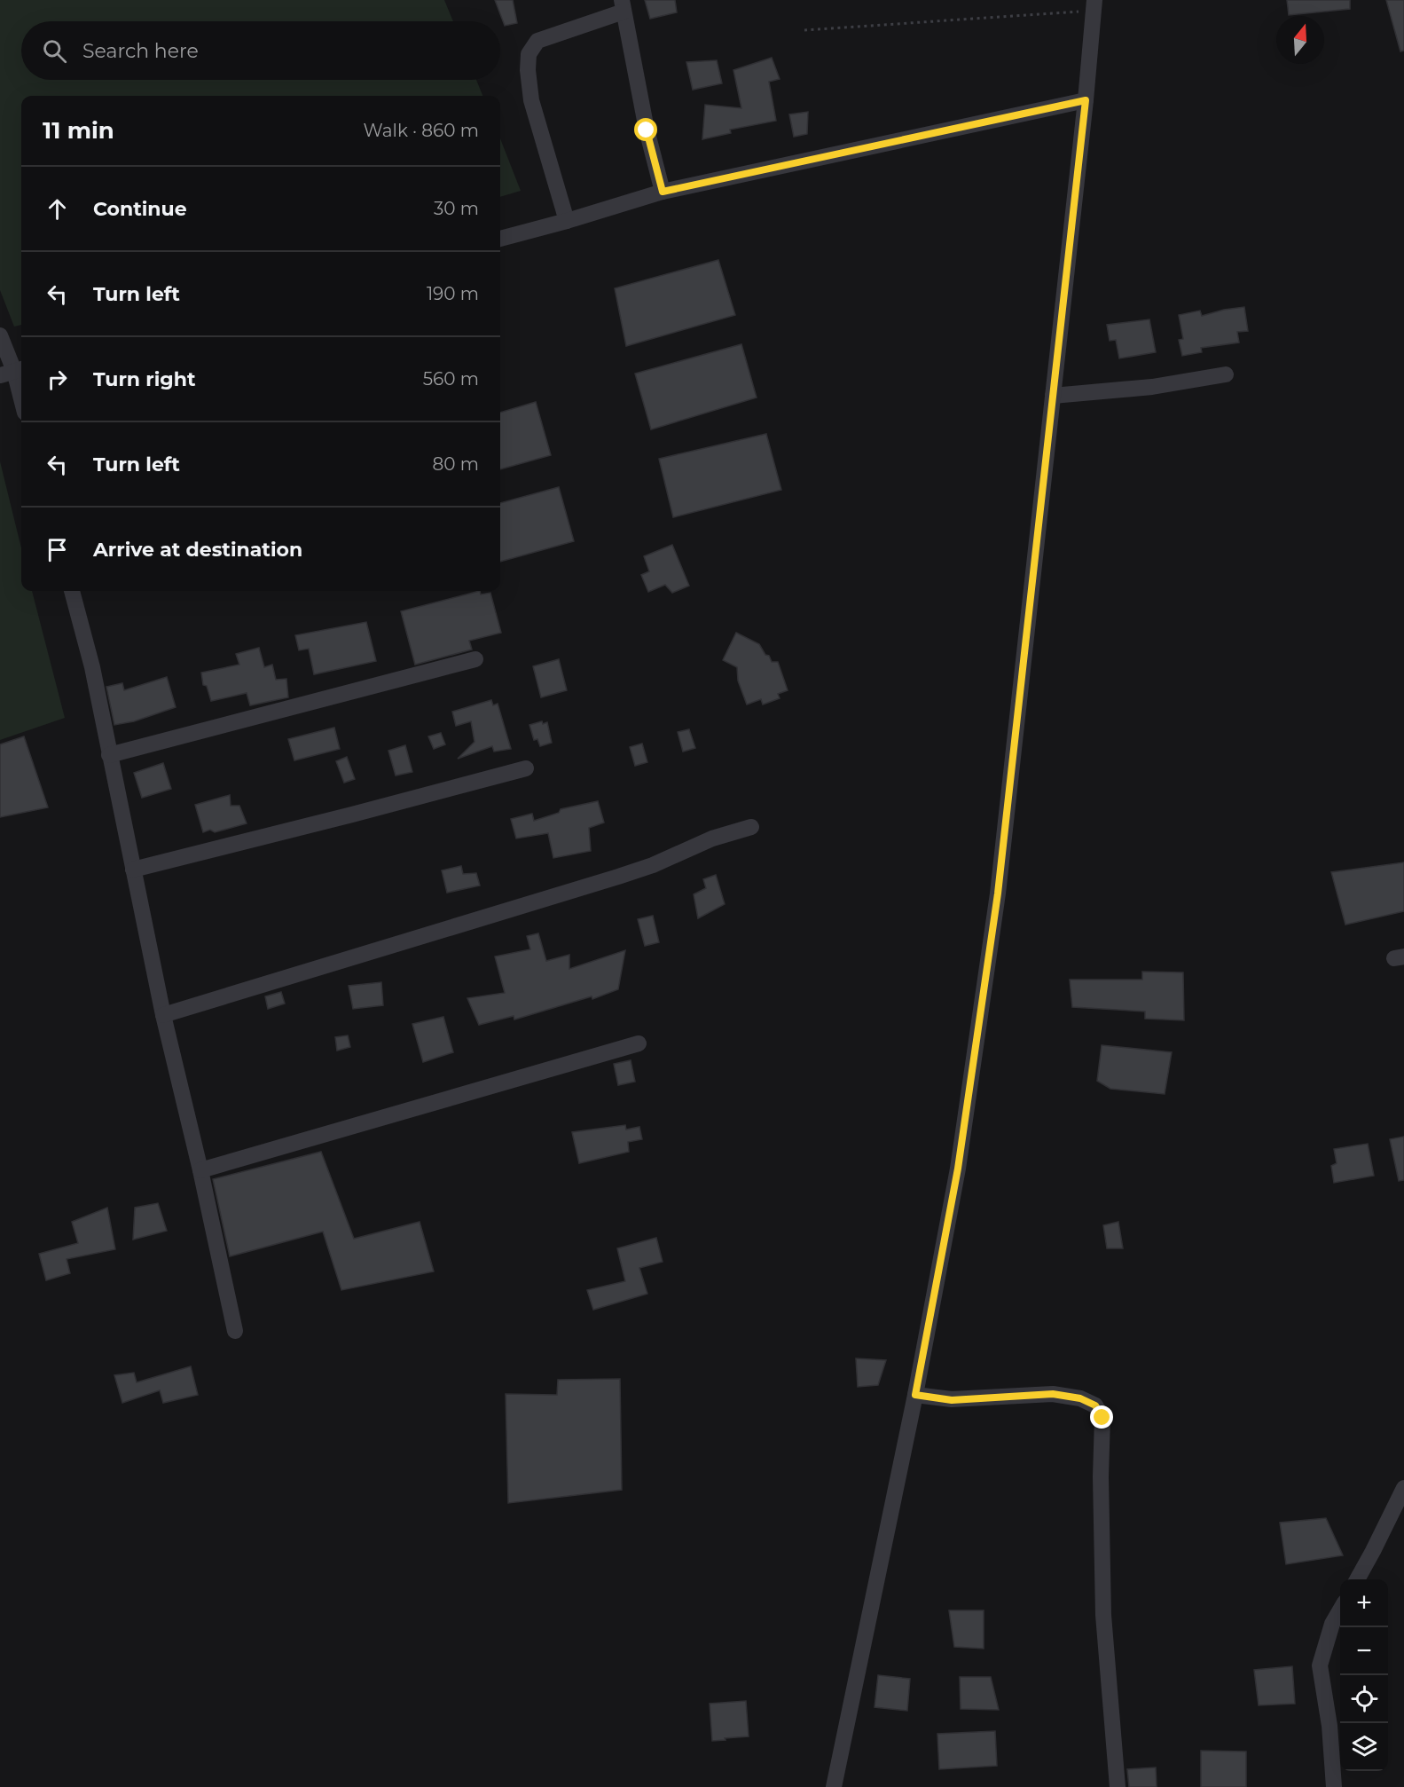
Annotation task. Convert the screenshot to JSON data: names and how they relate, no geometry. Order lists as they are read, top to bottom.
{
  "north": "top",
  "page": {
    "search": "Search here",
    "heading": ["11 min", "Walk · 860 m"],
    "list": [
      ["Continue", "30 m"],
      ["Turn left", "190 m"],
      ["Turn right", "560 m"],
      ["Turn left", "80 m"],
      "Arrive at destination"
    ],
    "map_buttons": ["+", "−"]
  }
}
